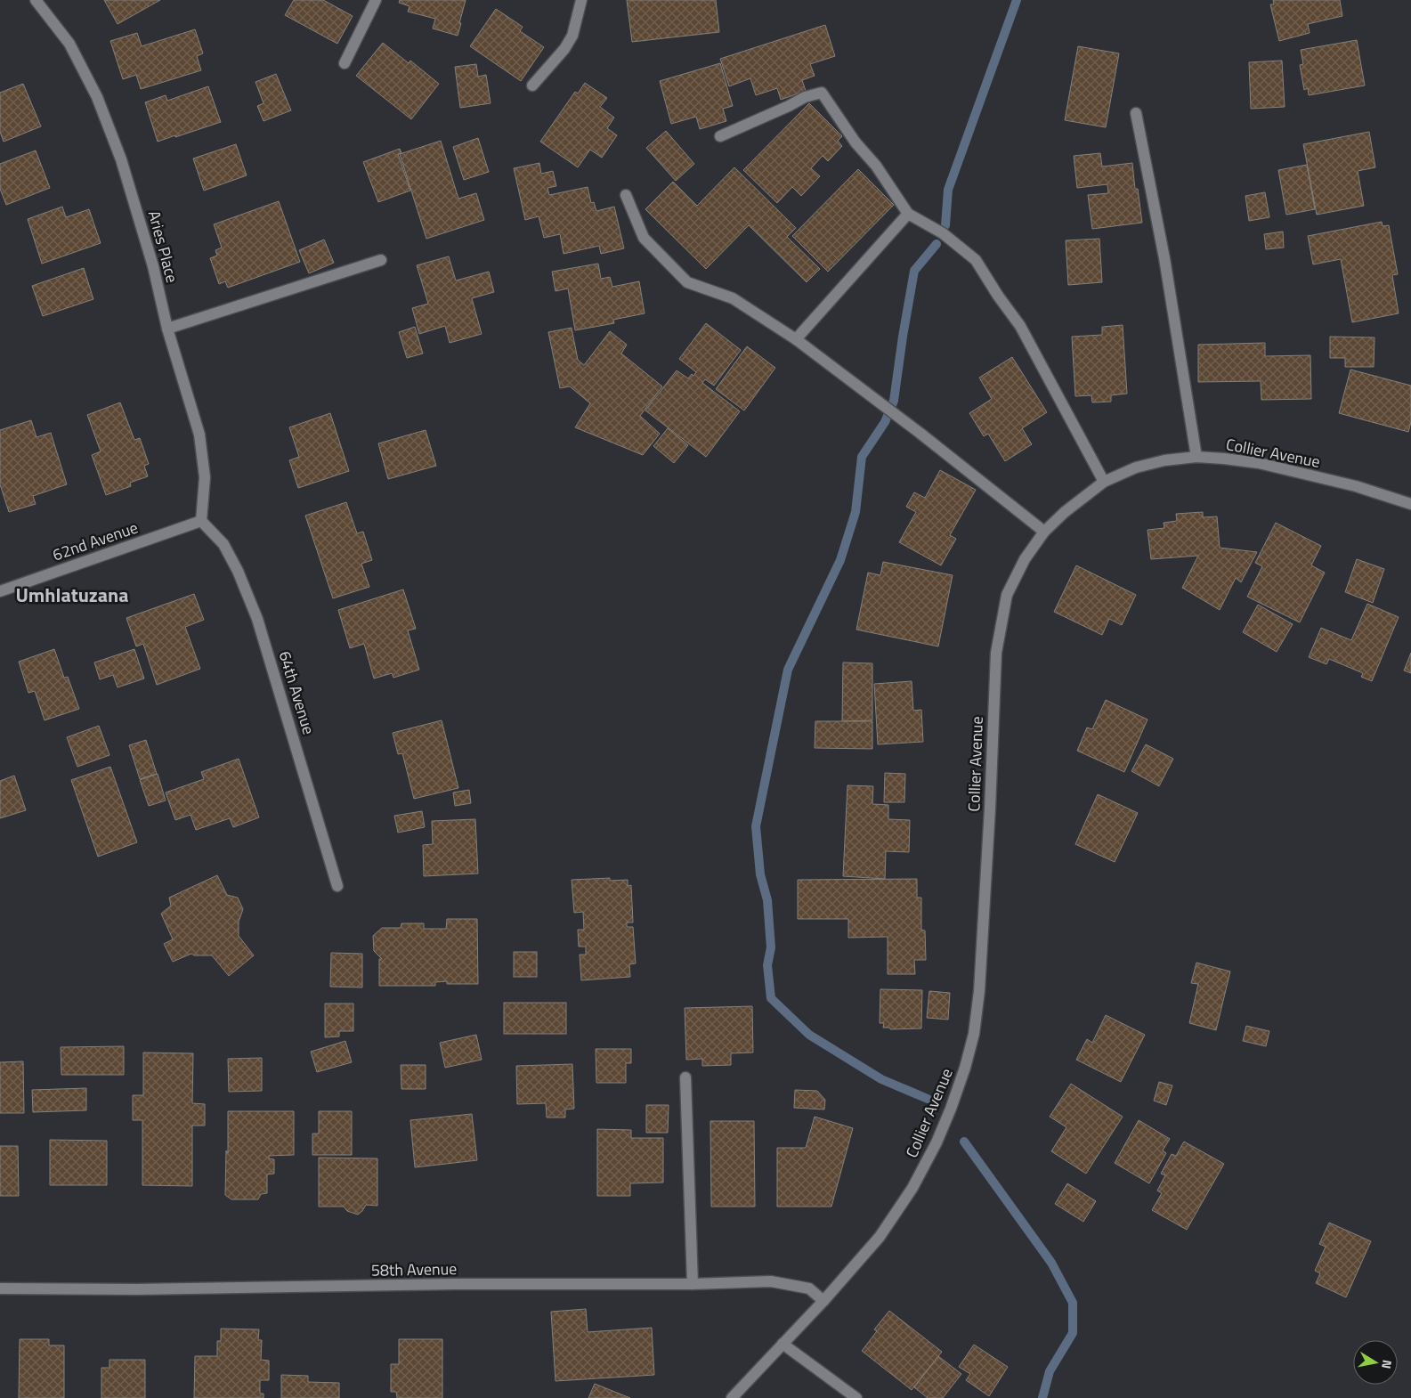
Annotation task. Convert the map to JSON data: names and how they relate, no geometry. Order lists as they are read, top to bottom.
{
  "streets": {
    "street": [
      "Aries Place",
      "Collier Avenue",
      "62nd Avenue",
      "64th Avenue",
      "58th Avenue"
    ]
  },
  "crossings": [
    ["Aries Place", "62nd Avenue"],
    ["Aries Place", "64th Avenue"],
    ["Collier Avenue", "58th Avenue"],
    ["62nd Avenue", "64th Avenue"]
  ],
  "districts": ["Umhlatuzana"],
  "north": "right"
}
